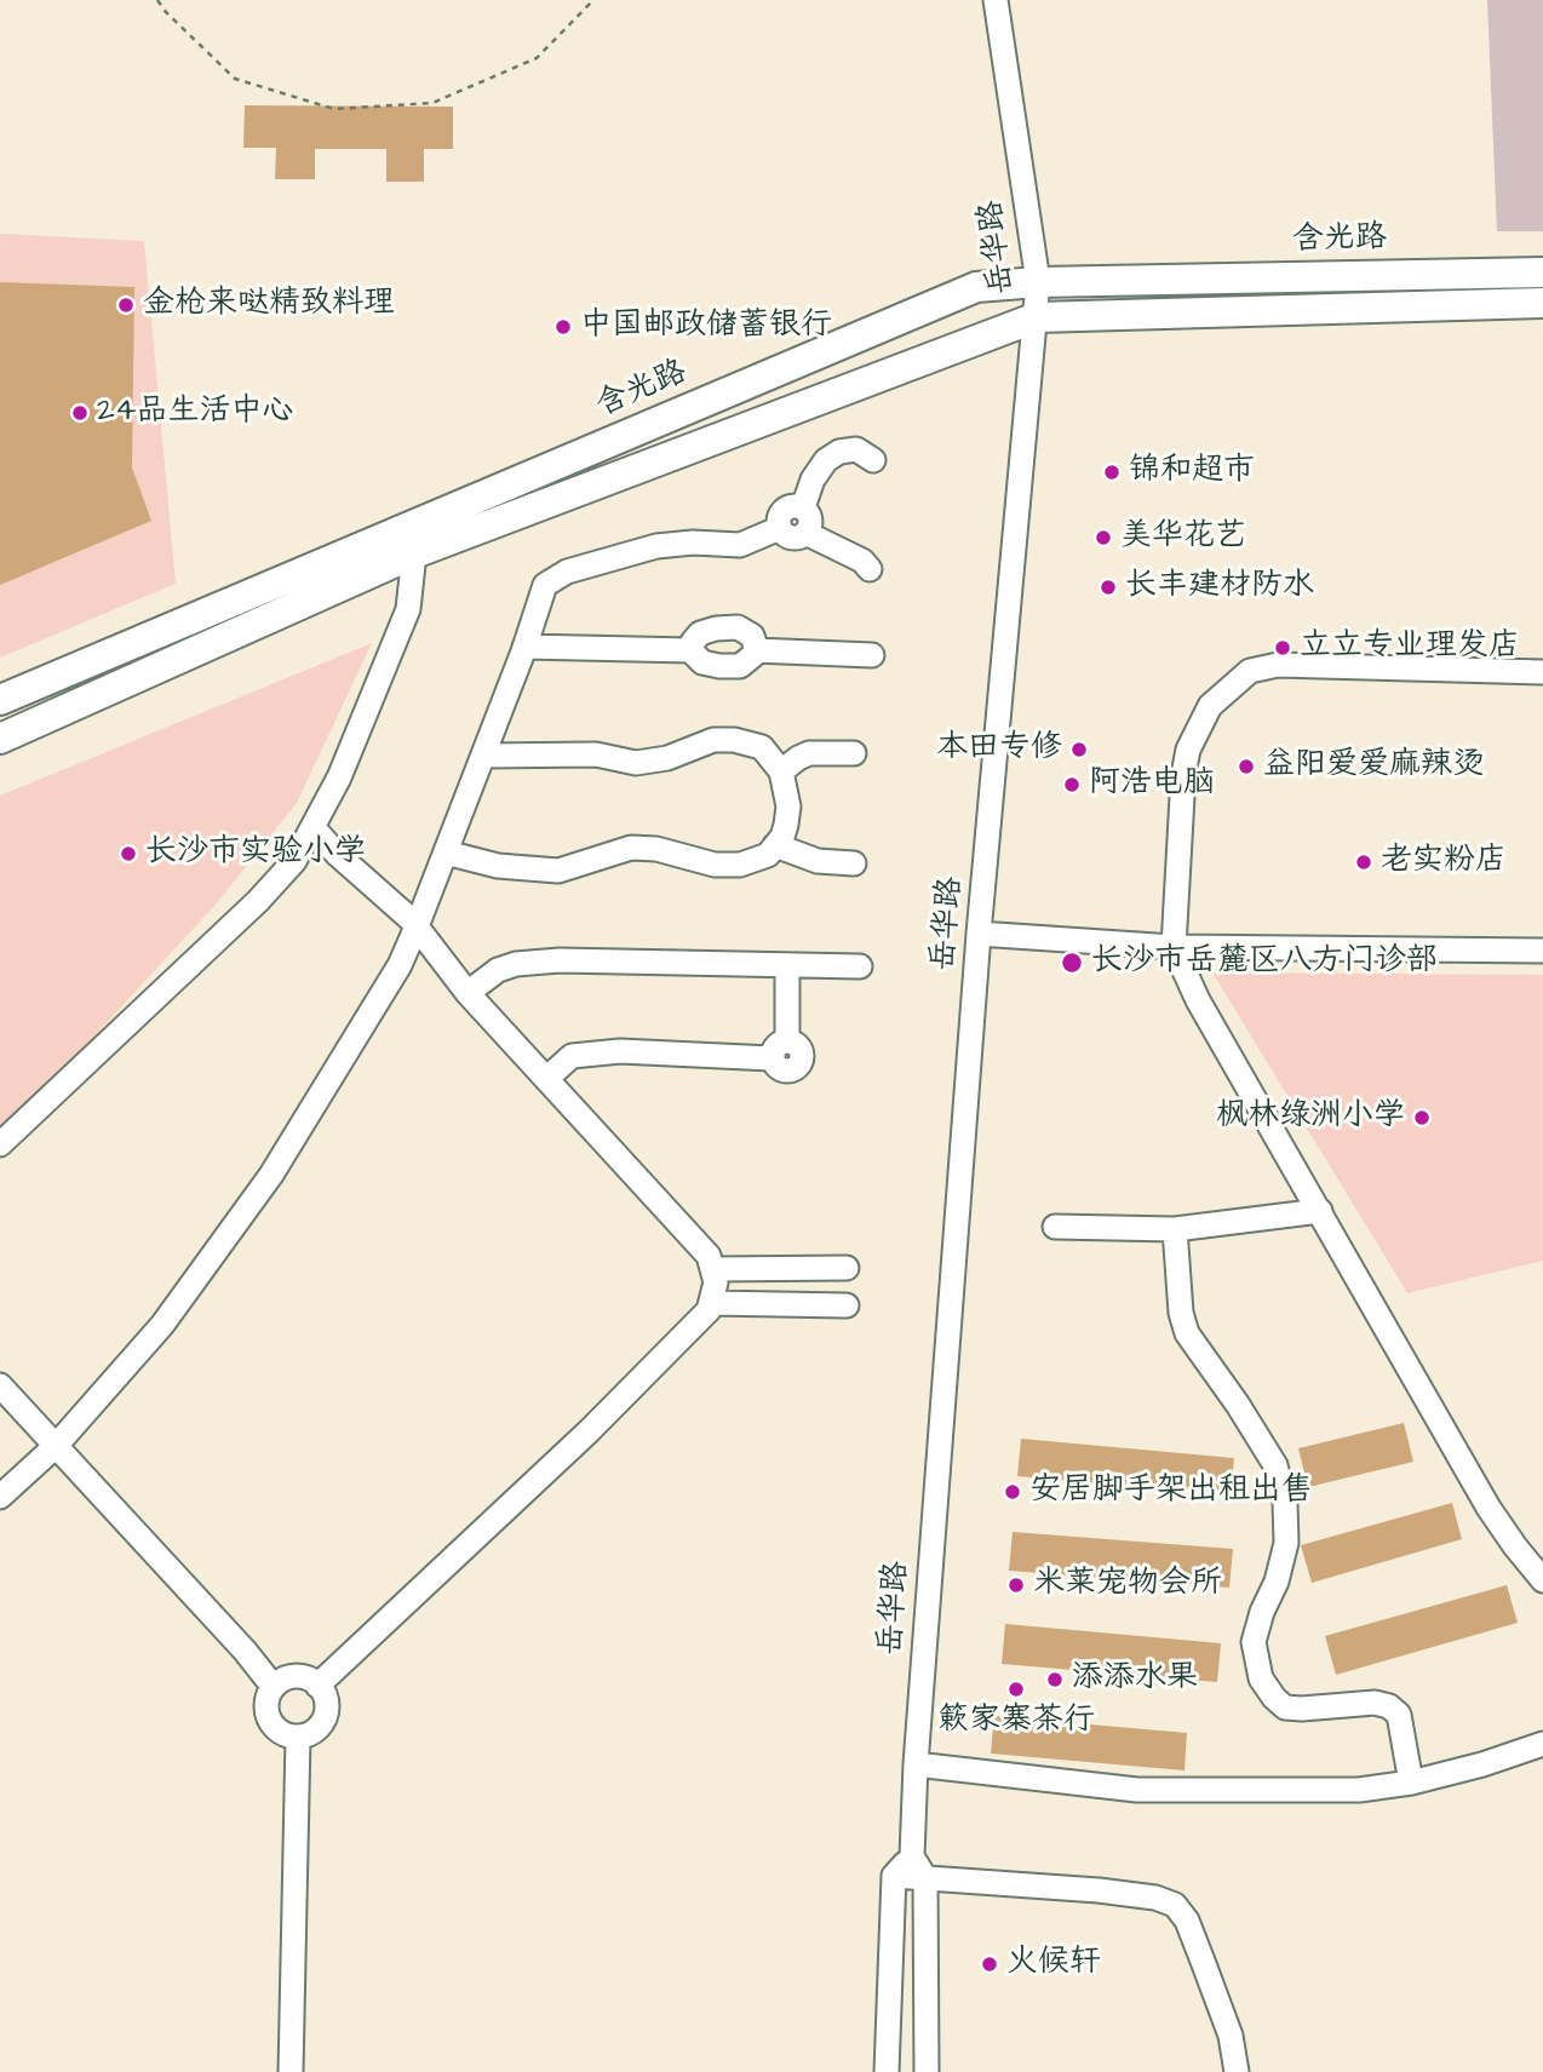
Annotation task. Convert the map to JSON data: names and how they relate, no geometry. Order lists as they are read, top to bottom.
{
  "streets": {
    "main road": ["含光路"],
    "street": ["岳华路"]
  },
  "crossings": [
    ["含光路", "岳华路"]
  ],
  "places": [
    "金枪来哒精致料理",
    "中国邮政储蓄银行",
    "24品生活中心",
    "锦和超市",
    "美华花艺",
    "长丰建材防水",
    "立立专业理发店",
    "本田专修",
    "益阳爱爱麻辣烫",
    "阿浩电脑",
    "长沙市实验小学",
    "老实粉店",
    "长沙市岳麓区八方门诊部",
    "枫林绿洲小学",
    "安居脚手架出租出售",
    "米莱宠物会所",
    "添添水果",
    "簌家寨茶行",
    "火候轩"
  ]
}
